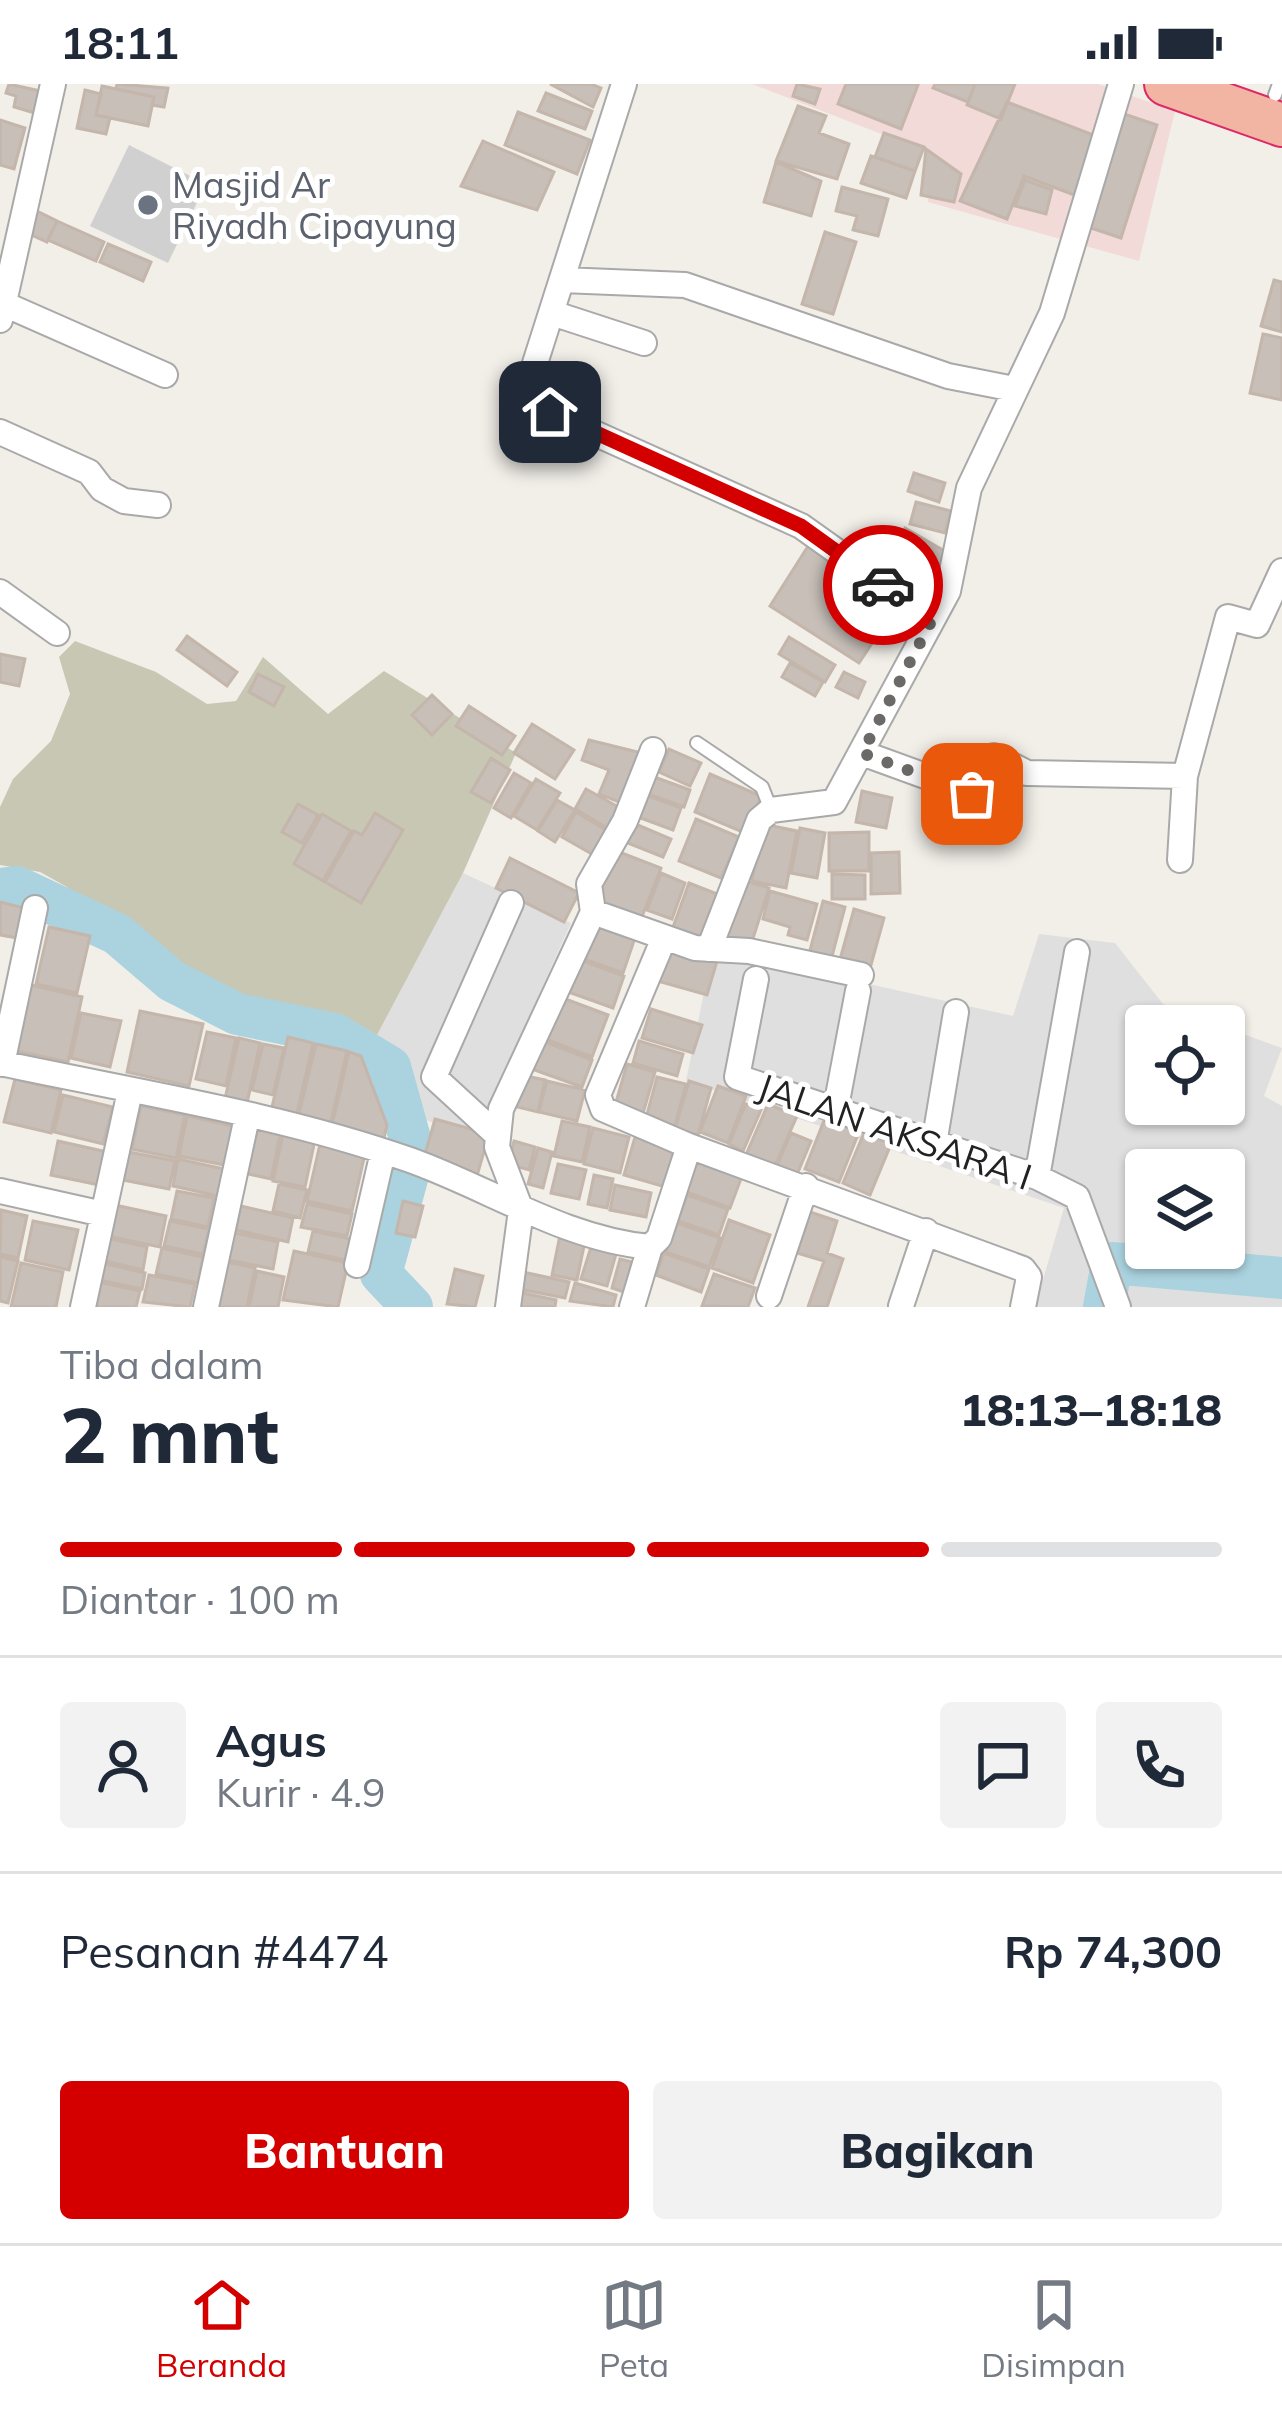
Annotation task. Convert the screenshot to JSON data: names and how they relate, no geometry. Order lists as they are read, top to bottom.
{
  "streets": {
    "street": ["JALAN AKSARA I"]
  },
  "places": ["Masjid Ar Riyadh Cipayung"],
  "page": {
    "status": "18:11",
    "heading": ["2 mnt", "Tiba dalam", "18:13–18:18"],
    "panel": [
      "Agus",
      "Kurir · 4.9",
      "Pesanan #4474",
      "Rp 74,300"
    ],
    "bar": "Diantar · 100 m",
    "buttons": ["Bantuan", "Bagikan"],
    "tabs": ["Beranda", "Peta", "Disimpan"]
  }
}
